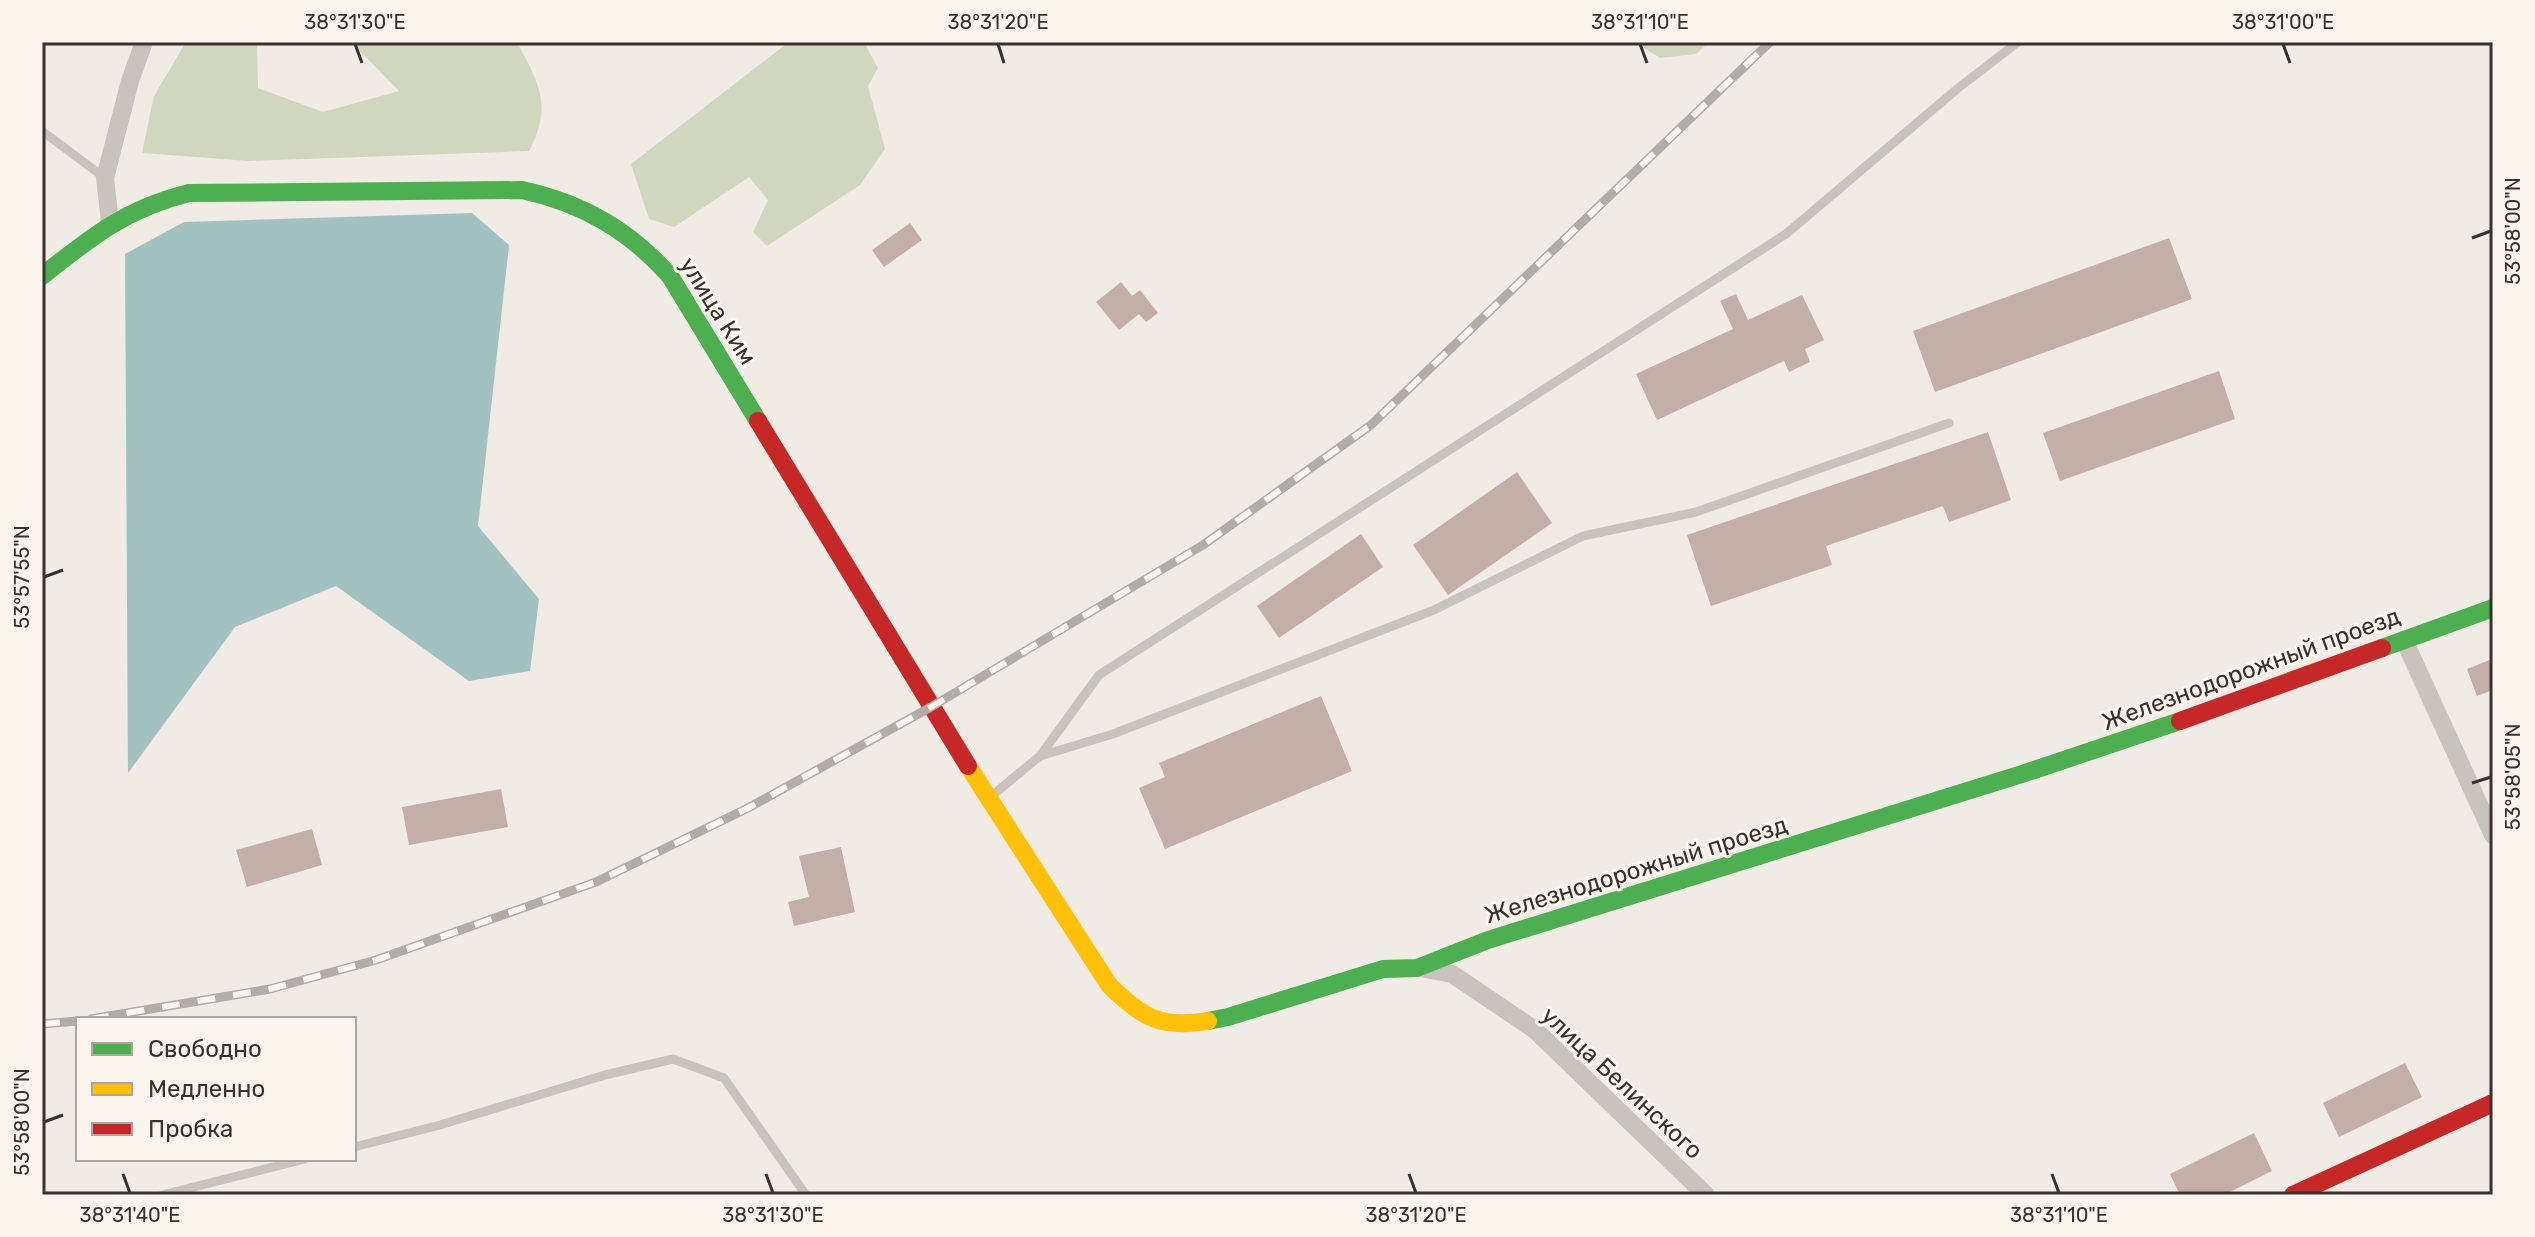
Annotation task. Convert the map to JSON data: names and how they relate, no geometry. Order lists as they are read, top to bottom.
{
  "streets": {
    "street": ["улица Ким", "Железнодорожный проезд", "улица Белинского"]
  },
  "crossings": [
    ["улица Ким", "Железнодорожный проезд"],
    ["Железнодорожный проезд", "улица Белинского"]
  ],
  "legend": ["Свободно", "Медленно", "Пробка"],
  "coordinates": [
    "38°31'30\"E",
    "38°31'20\"E",
    "38°31'10\"E",
    "38°31'00\"E",
    "53°58'00\"N",
    "53°57'55\"N",
    "53°58'05\"N",
    "38°31'40\"E"
  ]
}
